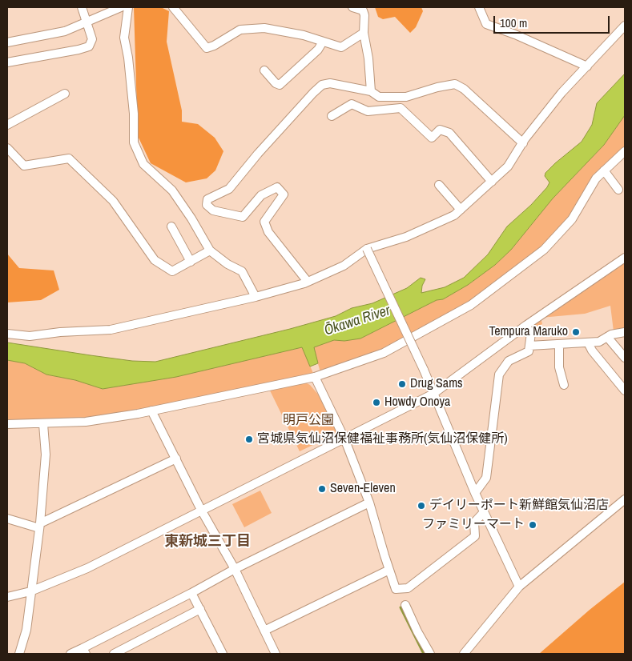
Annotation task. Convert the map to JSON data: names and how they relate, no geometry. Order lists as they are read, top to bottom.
{
  "districts": ["東新城三丁目"],
  "water": ["Ōkawa River"],
  "parks": ["明戸公園"],
  "places": [
    "Tempura Maruko",
    "Drug Sams",
    "Howdy Onoya",
    "宮城県気仙沼保健福祉事務所(気仙沼保健所)",
    "Seven-Eleven",
    "デイリーポート新鮮館気仙沼店",
    "ファミリーマート"
  ],
  "scale_bar": "100 m"
}
